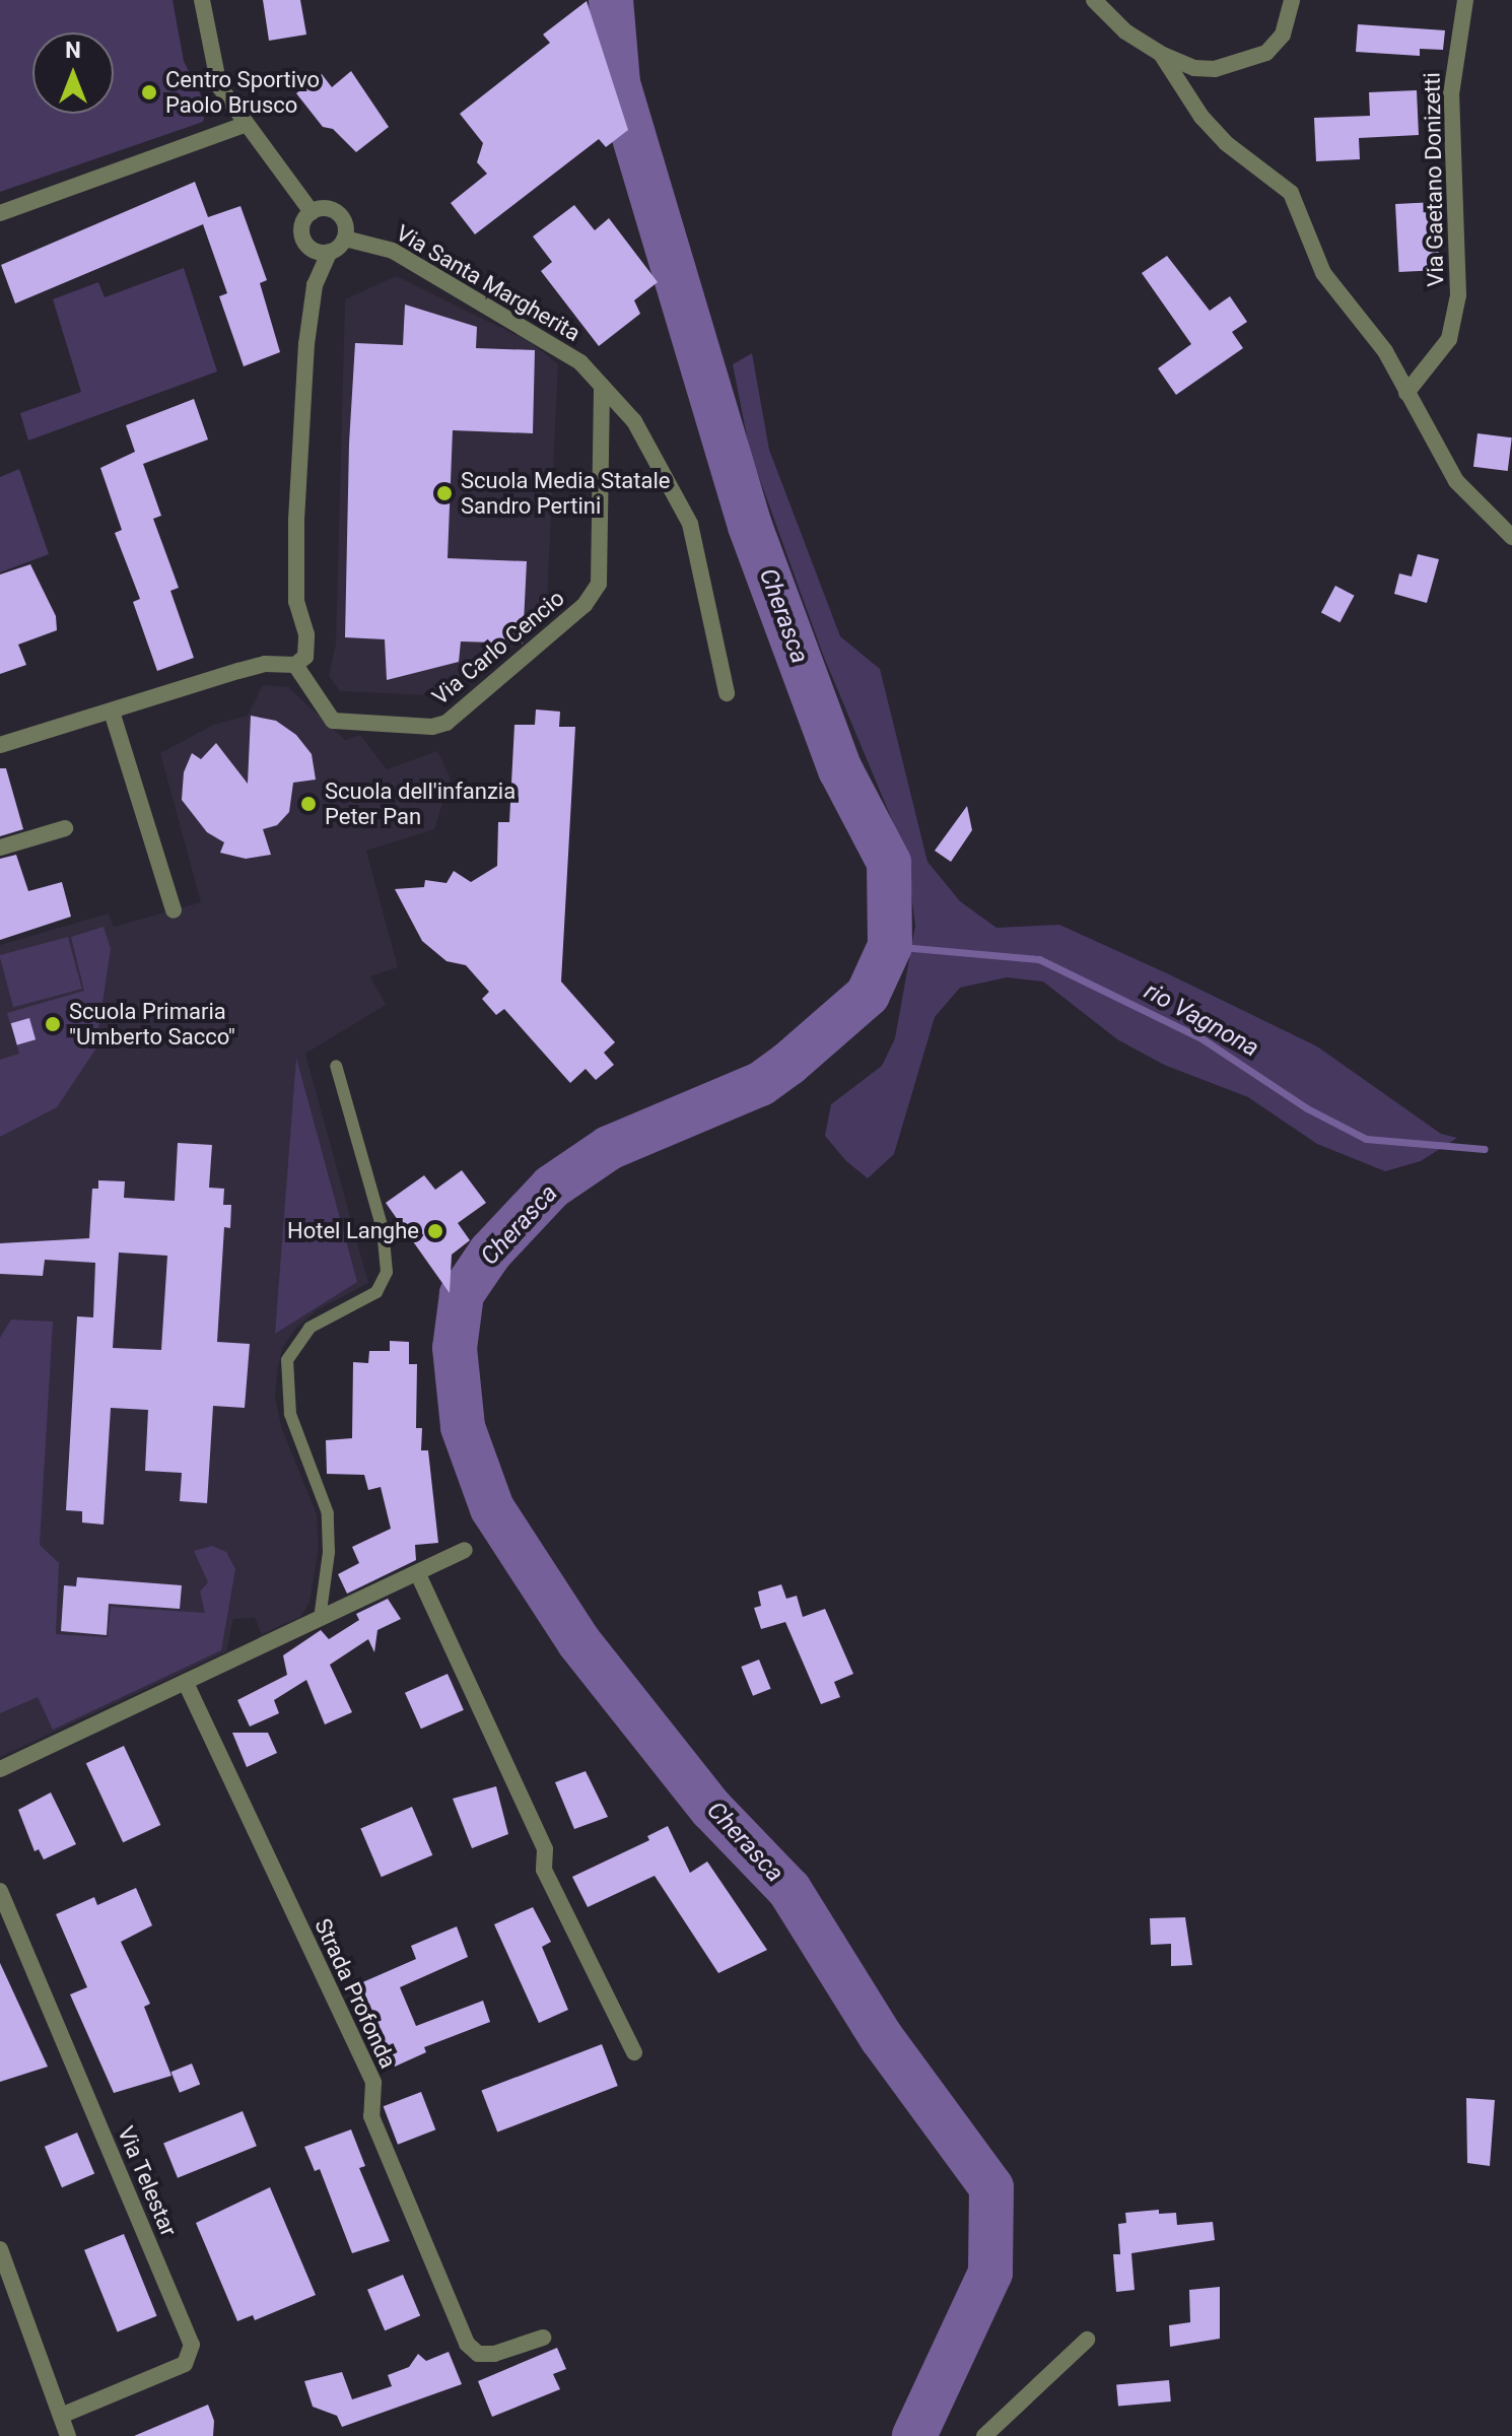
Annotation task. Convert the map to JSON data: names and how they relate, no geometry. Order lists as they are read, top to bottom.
{
  "streets": {
    "street": [
      "Via Gaetano Donizetti",
      "Via Santa Margherita",
      "Via Carlo Cencio",
      "Strada Profonda",
      "Via Telestar"
    ]
  },
  "crossings": [
    ["Via Santa Margherita", "Via Carlo Cencio"]
  ],
  "water": ["Cherasca", "rio Vagnona"],
  "places": [
    "Centro Sportivo Paolo Brusco",
    "Scuola Media Statale Sandro Pertini",
    "Scuola dell'infanzia Peter Pan",
    "Scuola Primaria \"Umberto Sacco\"",
    "Hotel Langhe"
  ],
  "north": "top"
}
